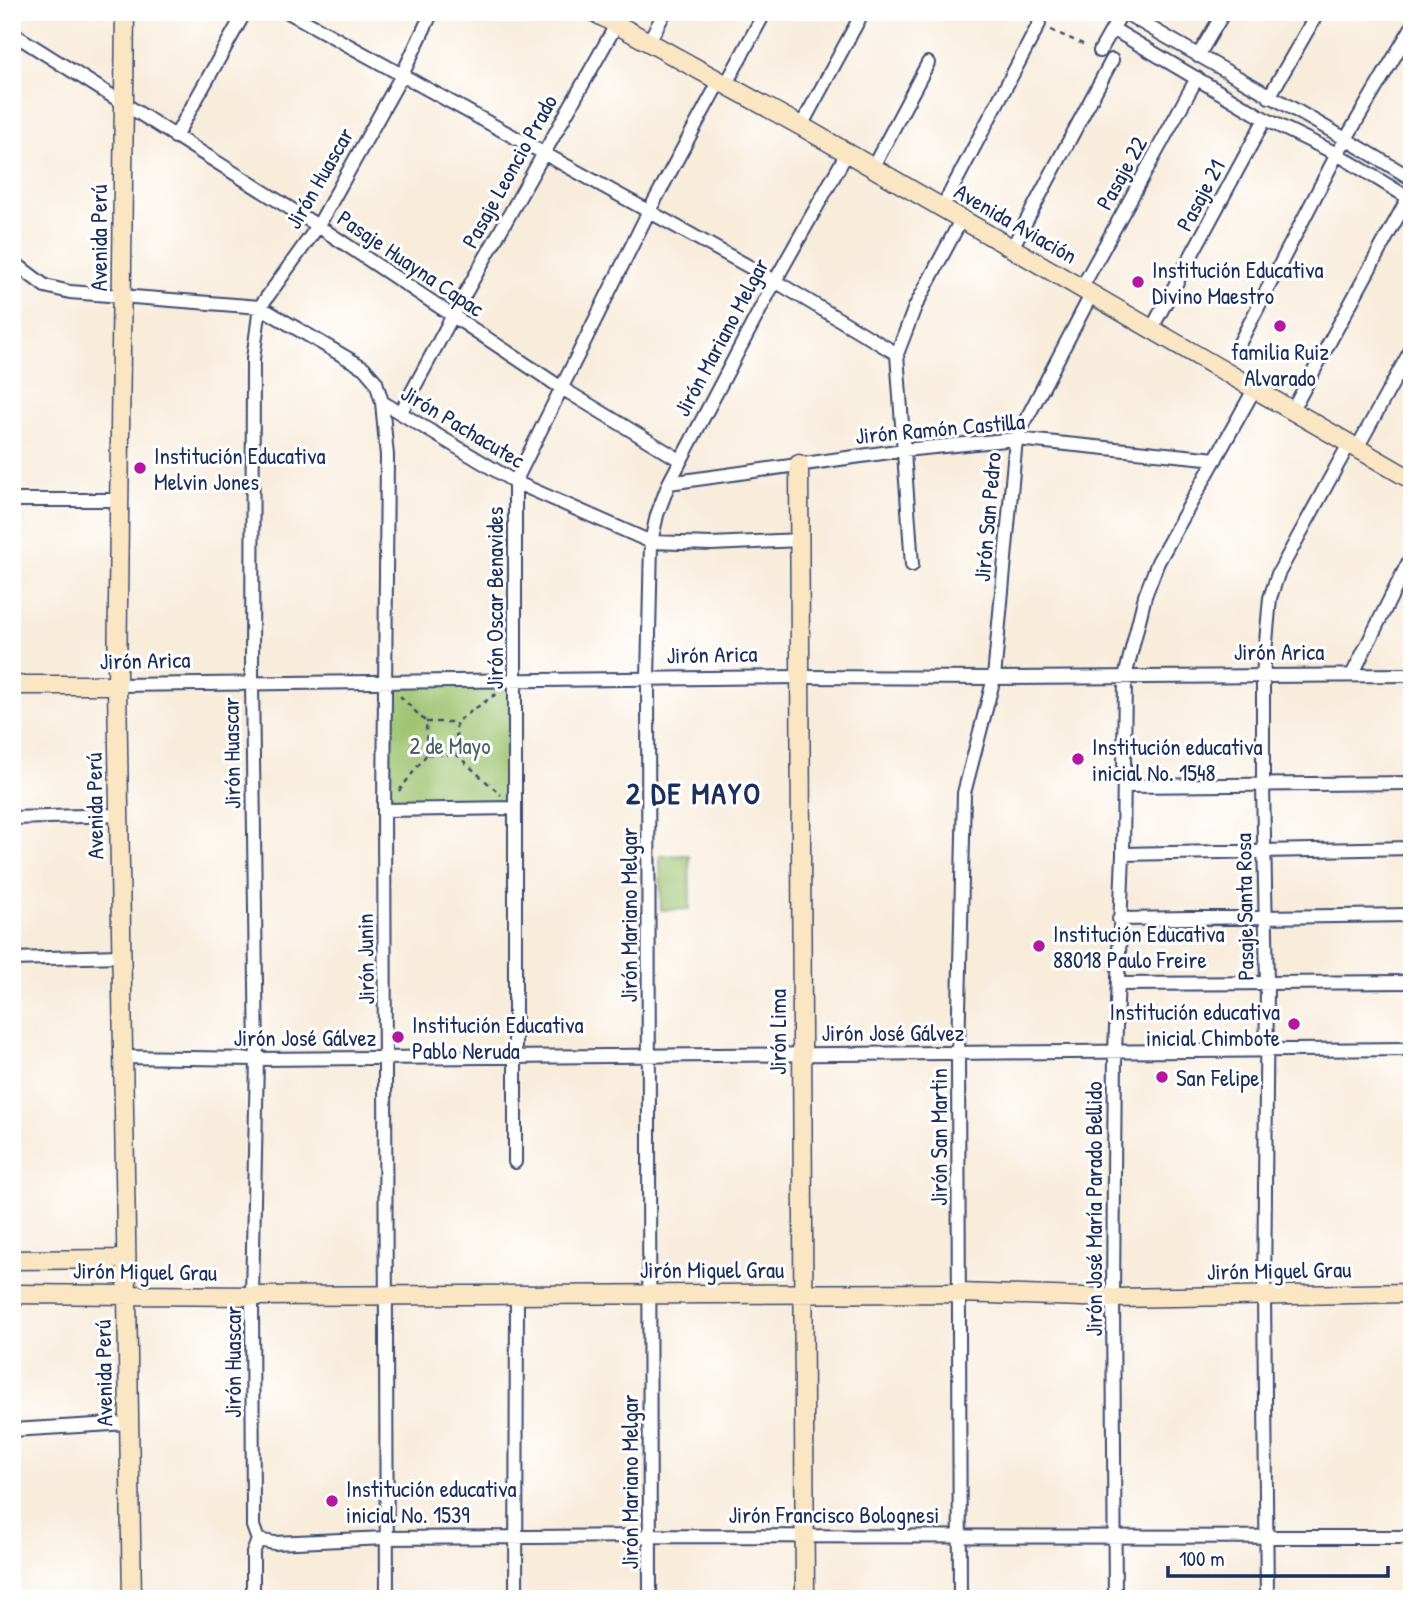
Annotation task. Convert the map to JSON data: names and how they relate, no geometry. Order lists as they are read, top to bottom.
{
  "streets": {
    "street": [
      "Pasaje Leoncio Prado",
      "Pasaje 22",
      "Jirón Huascar",
      "Pasaje 21",
      "Avenida Aviación",
      "Avenida Perú",
      "Pasaje Huayna Capac",
      "Jirón Mariano Melgar",
      "Jirón Pachacutec",
      "Jirón Ramón Castilla",
      "Jirón San Pedro",
      "Jirón Oscar Benavides",
      "Jirón Arica",
      "Pasaje Santa Rosa",
      "Jirón Junin",
      "Jirón Lima",
      "Jirón José Gálvez",
      "Jirón San Martin",
      "Jirón José María Parado Bellido",
      "Jirón Miguel Grau",
      "Jirón Francisco Bolognesi"
    ]
  },
  "crossings": [
    ["Pasaje Leoncio Prado", "Avenida Aviación"],
    ["Pasaje Leoncio Prado", "Pasaje Huayna Capac"],
    ["Pasaje Leoncio Prado", "Jirón Pachacutec"],
    ["Pasaje 22", "Avenida Aviación"],
    ["Pasaje 22", "Jirón San Pedro"],
    ["Jirón Huascar", "Pasaje Huayna Capac"],
    ["Jirón Huascar", "Jirón Pachacutec"],
    ["Jirón Huascar", "Jirón Arica"],
    ["Jirón Huascar", "Jirón José Gálvez"],
    ["Jirón Huascar", "Jirón Miguel Grau"],
    ["Jirón Huascar", "Jirón Francisco Bolognesi"],
    ["Pasaje 21", "Avenida Aviación"],
    ["Avenida Aviación", "Jirón Mariano Melgar"],
    ["Avenida Aviación", "Jirón San Pedro"],
    ["Avenida Aviación", "Jirón Oscar Benavides"],
    ["Avenida Aviación", "Pasaje Santa Rosa"],
    ["Avenida Aviación", "Jirón José María Parado Bellido"],
    ["Avenida Perú", "Pasaje Huayna Capac"],
    ["Avenida Perú", "Jirón Pachacutec"],
    ["Avenida Perú", "Jirón Arica"],
    ["Avenida Perú", "Jirón José Gálvez"],
    ["Avenida Perú", "Jirón Miguel Grau"],
    ["Pasaje Huayna Capac", "Jirón Mariano Melgar"],
    ["Pasaje Huayna Capac", "Jirón Oscar Benavides"],
    ["Jirón Mariano Melgar", "Jirón Pachacutec"],
    ["Jirón Mariano Melgar", "Jirón Ramón Castilla"],
    ["Jirón Mariano Melgar", "Jirón Arica"],
    ["Jirón Mariano Melgar", "Jirón José Gálvez"],
    ["Jirón Mariano Melgar", "Jirón Miguel Grau"],
    ["Jirón Mariano Melgar", "Jirón Francisco Bolognesi"],
    ["Jirón Pachacutec", "Jirón Oscar Benavides"],
    ["Jirón Pachacutec", "Jirón Junin"],
    ["Jirón Pachacutec", "Jirón Lima"],
    ["Jirón Ramón Castilla", "Jirón San Pedro"],
    ["Jirón Ramón Castilla", "Jirón Lima"],
    ["Jirón Ramón Castilla", "Jirón José María Parado Bellido"],
    ["Jirón San Pedro", "Jirón Arica"],
    ["Jirón San Pedro", "Jirón San Martin"],
    ["Jirón Oscar Benavides", "Jirón Arica"],
    ["Jirón Oscar Benavides", "Jirón José Gálvez"],
    ["Jirón Arica", "Pasaje Santa Rosa"],
    ["Jirón Arica", "Jirón Junin"],
    ["Jirón Arica", "Jirón Lima"],
    ["Jirón Arica", "Jirón San Martin"],
    ["Jirón Arica", "Jirón José María Parado Bellido"],
    ["Pasaje Santa Rosa", "Jirón José Gálvez"],
    ["Pasaje Santa Rosa", "Jirón Miguel Grau"],
    ["Pasaje Santa Rosa", "Jirón Francisco Bolognesi"],
    ["Jirón Junin", "Jirón José Gálvez"],
    ["Jirón Junin", "Jirón Miguel Grau"],
    ["Jirón Junin", "Jirón Francisco Bolognesi"],
    ["Jirón Lima", "Jirón José Gálvez"],
    ["Jirón Lima", "Jirón Miguel Grau"],
    ["Jirón Lima", "Jirón Francisco Bolognesi"],
    ["Jirón José Gálvez", "Jirón San Martin"],
    ["Jirón José Gálvez", "Jirón José María Parado Bellido"],
    ["Jirón San Martin", "Jirón Miguel Grau"],
    ["Jirón San Martin", "Jirón Francisco Bolognesi"],
    ["Jirón José María Parado Bellido", "Jirón Miguel Grau"],
    ["Jirón José María Parado Bellido", "Jirón Francisco Bolognesi"]
  ],
  "districts": ["2 DE MAYO"],
  "parks": ["2 de Mayo"],
  "places": [
    "Institución Educativa Divino Maestro",
    "familia Ruiz Alvarado",
    "Institución Educativa Melvin Jones",
    "Institución educativa inicial No. 1548",
    "Institución Educativa 88018 Paulo Freire",
    "Institución educativa inicial Chimbote",
    "Institución Educativa Pablo Neruda",
    "San Felipe",
    "Institución educativa inicial No. 1539"
  ],
  "scale_bar": "100 m"
}
